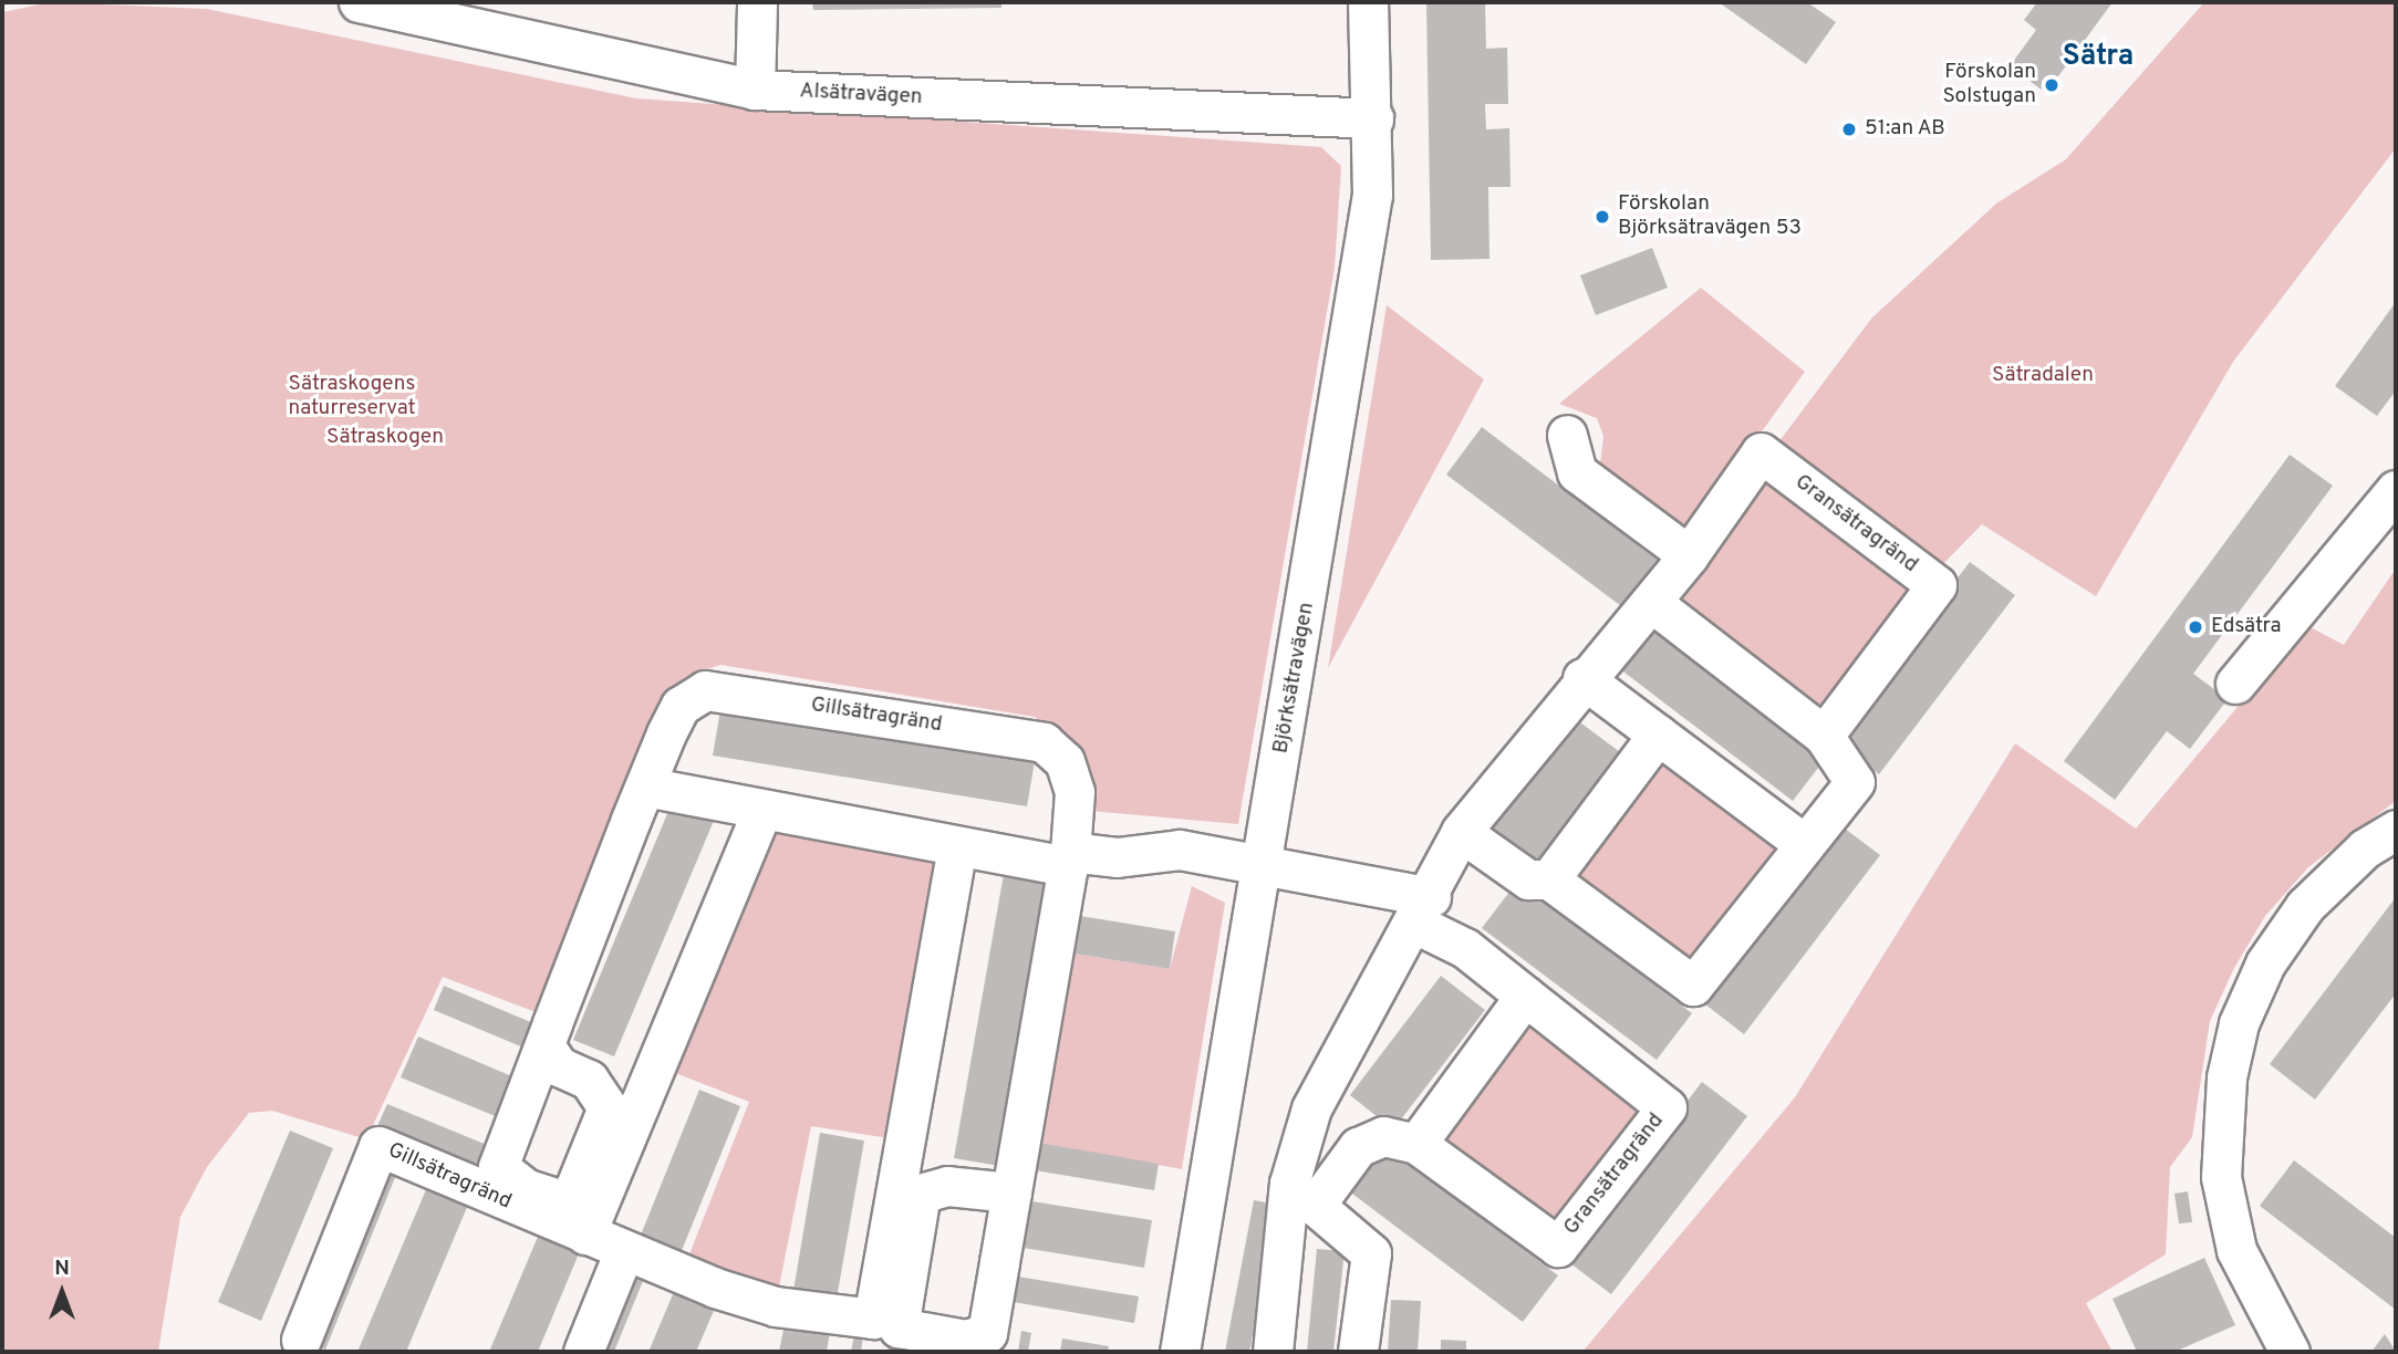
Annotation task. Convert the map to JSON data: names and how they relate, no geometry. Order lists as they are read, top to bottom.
{
  "streets": {
    "street": [
      "Alsätravägen",
      "Gransätragränd",
      "Björksätravägen",
      "Gillsätragränd"
    ]
  },
  "crossings": [
    ["Alsätravägen", "Björksätravägen"],
    ["Gransätragränd", "Björksätravägen"]
  ],
  "districts": ["Sätra"],
  "parks": ["Sätradalen", "Sätraskogens naturreservat", "Sätraskogen"],
  "places": [
    "Förskolan Solstugan",
    "51:an AB",
    "Förskolan Björksätravägen 53",
    "Edsätra"
  ],
  "north": "top"
}
